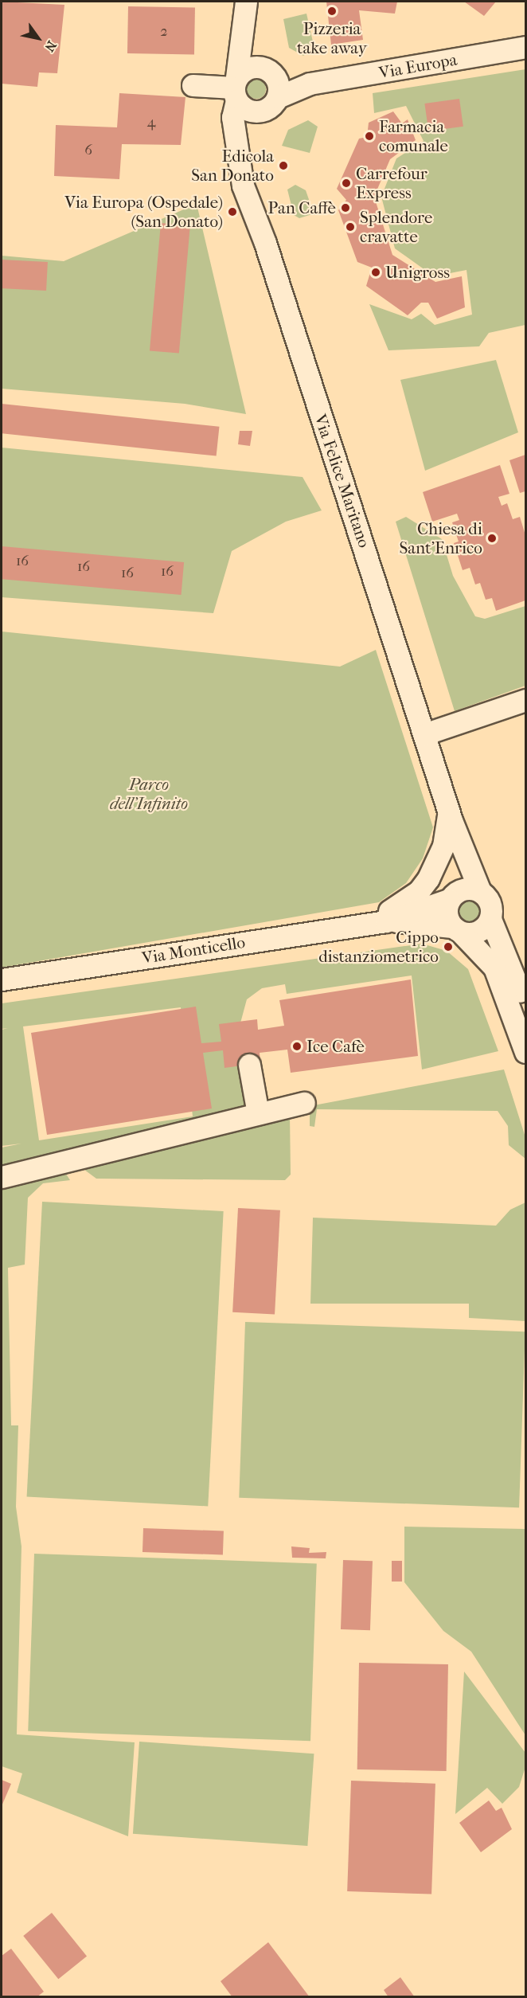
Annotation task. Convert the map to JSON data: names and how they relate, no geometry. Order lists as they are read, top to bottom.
{
  "streets": {
    "street": ["Via Europa", "Via Felice Maritano", "Via Monticello"]
  },
  "crossings": [
    ["Via Felice Maritano", "Via Monticello"]
  ],
  "parks": ["Parco dell'Infinito"],
  "places": [
    "Pizzeria take away",
    "Farmacia comunale",
    "Edicola San Donato",
    "Carrefour Express",
    "Pan Caffè",
    "Via Europa (Ospedale) (San Donato)",
    "Splendore cravatte",
    "Unigross",
    "Chiesa di Sant'Enrico",
    "Cippo distanziometrico",
    "Ice Cafè"
  ],
  "house_numbers": [
    "2",
    "4",
    "6",
    "16",
    "16",
    "16",
    "16"
  ],
  "north": "bottom right"
}
